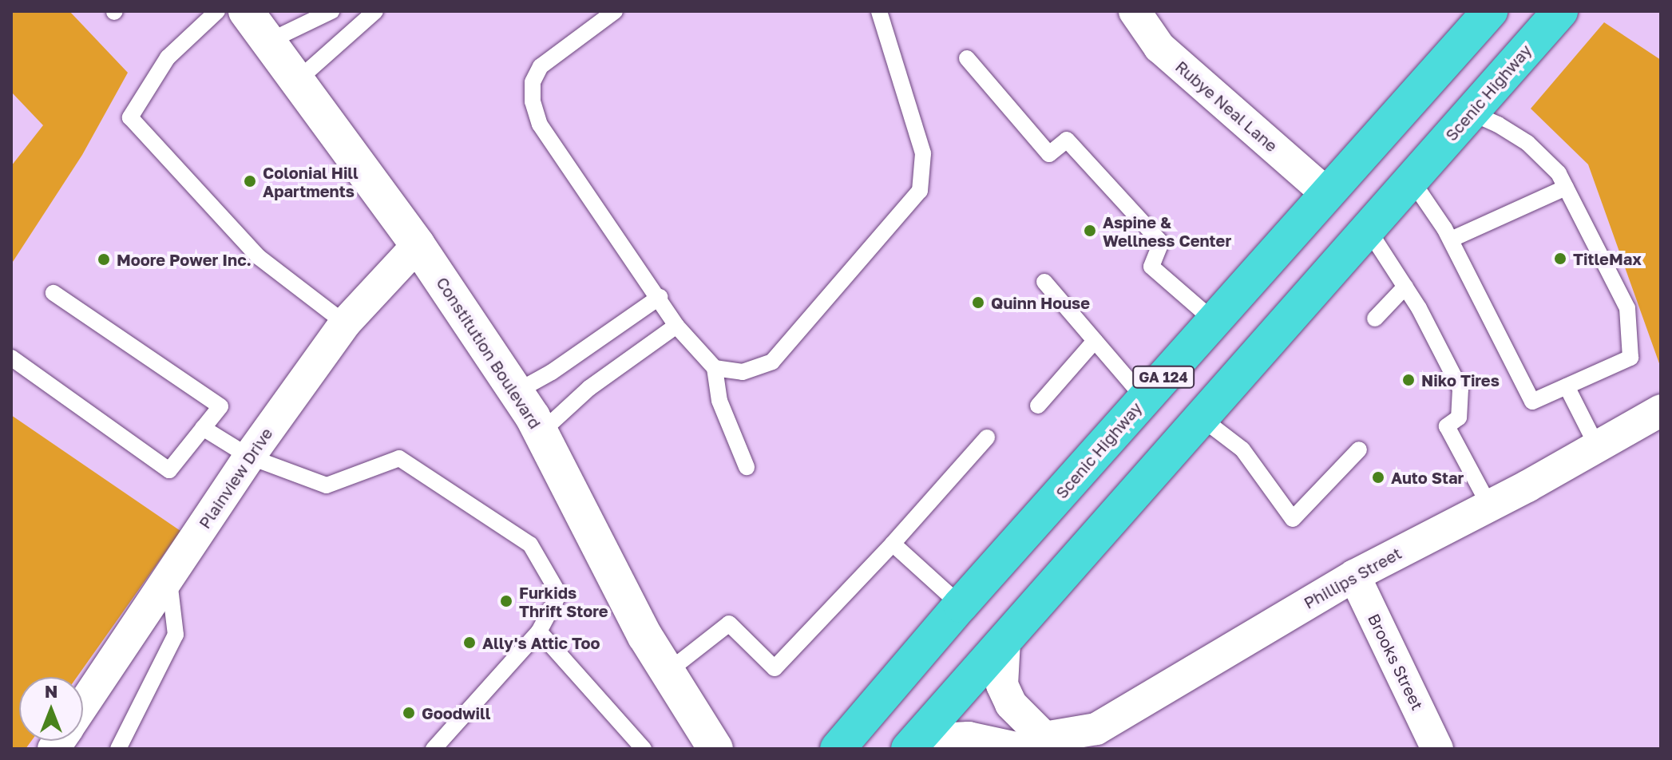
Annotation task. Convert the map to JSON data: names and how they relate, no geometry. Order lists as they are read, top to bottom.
{
  "streets": {
    "highway": ["Scenic Highway", "GA 124"],
    "street": [
      "Rubye Neal Lane",
      "Constitution Boulevard",
      "Plainview Drive",
      "Phillips Street",
      "Brooks Street"
    ]
  },
  "crossings": [
    ["Scenic Highway", "Rubye Neal Lane"],
    ["Constitution Boulevard", "Plainview Drive"],
    ["Phillips Street", "Brooks Street"]
  ],
  "places": [
    "Colonial Hill Apartments",
    "Aspine & Wellness Center",
    "TitleMax",
    "Moore Power Inc.",
    "Quinn House",
    "Niko Tires",
    "Auto Star",
    "Furkids Thrift Store",
    "Ally's Attic Too",
    "Goodwill"
  ],
  "north": "top"
}
